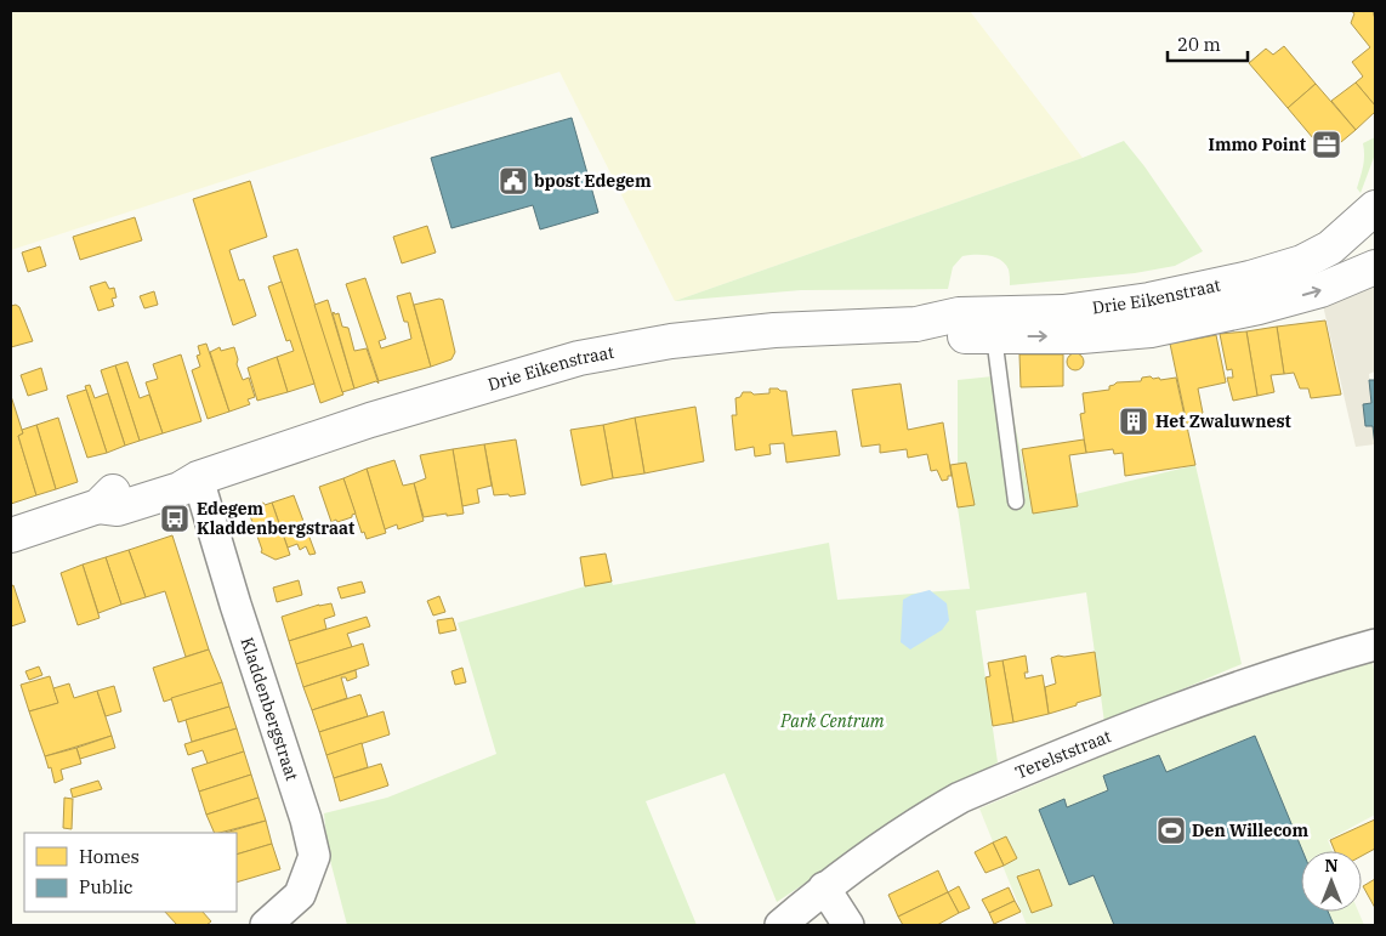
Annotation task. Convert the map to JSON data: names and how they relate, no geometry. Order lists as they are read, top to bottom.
{
  "streets": {
    "street": ["Drie Eikenstraat", "Kladdenbergstraat", "Terelststraat"]
  },
  "crossings": [
    ["Drie Eikenstraat", "Kladdenbergstraat"]
  ],
  "parks": ["Park Centrum"],
  "places": {
    "office": ["Immo Point"],
    "public building": ["bpost Edegem"],
    "building": ["Het Zwaluwnest"],
    "bus stop": ["Edegem Kladdenbergstraat"],
    "sports": ["Den Willecom"]
  },
  "legend": ["Homes", "Public"],
  "scale_bar": "20 m",
  "north": "top"
}
